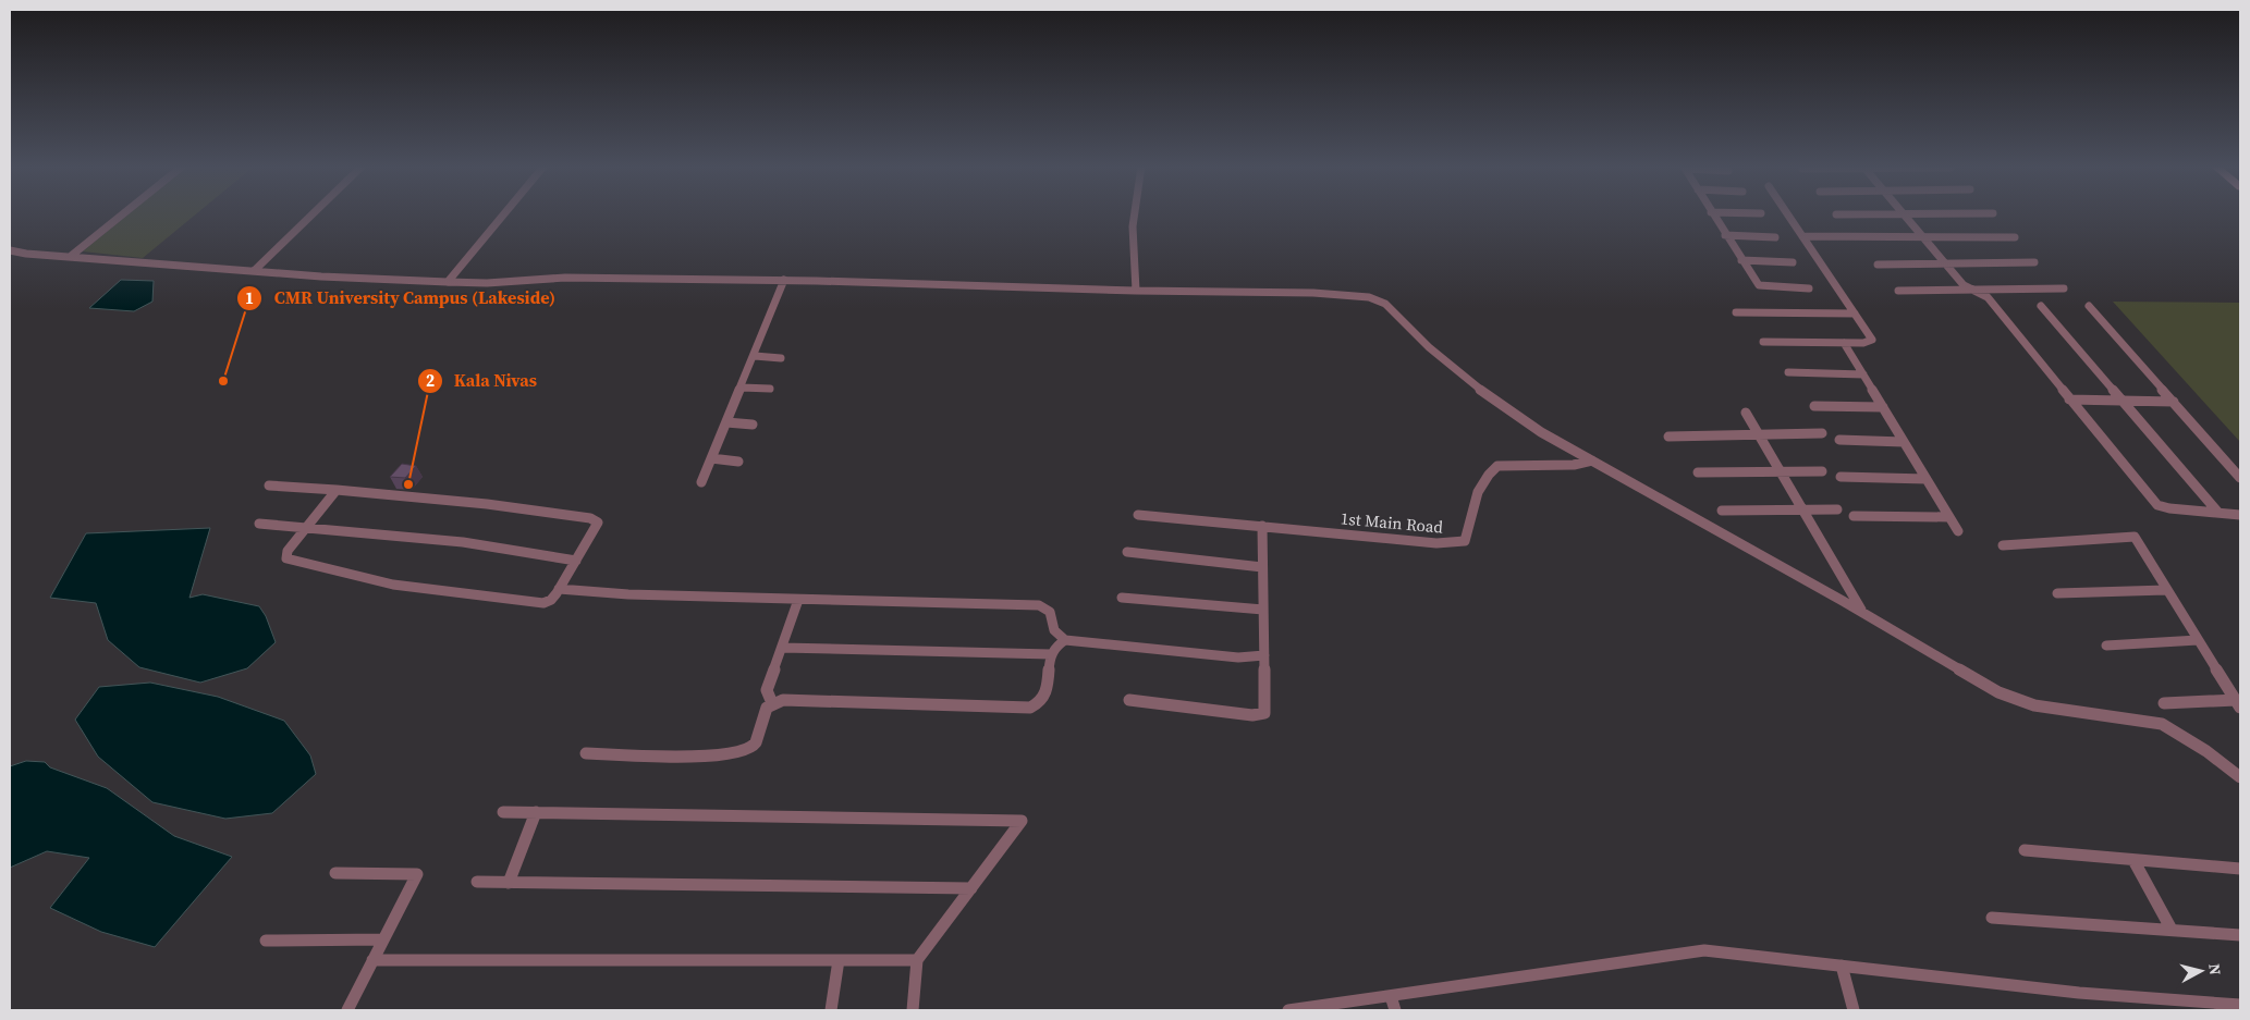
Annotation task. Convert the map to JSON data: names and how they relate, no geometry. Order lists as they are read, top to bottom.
{
  "streets": {
    "street": ["1st Main Road"]
  },
  "places": ["CMR University Campus (Lakeside)", "Kala Nivas"],
  "north": "right"
}
